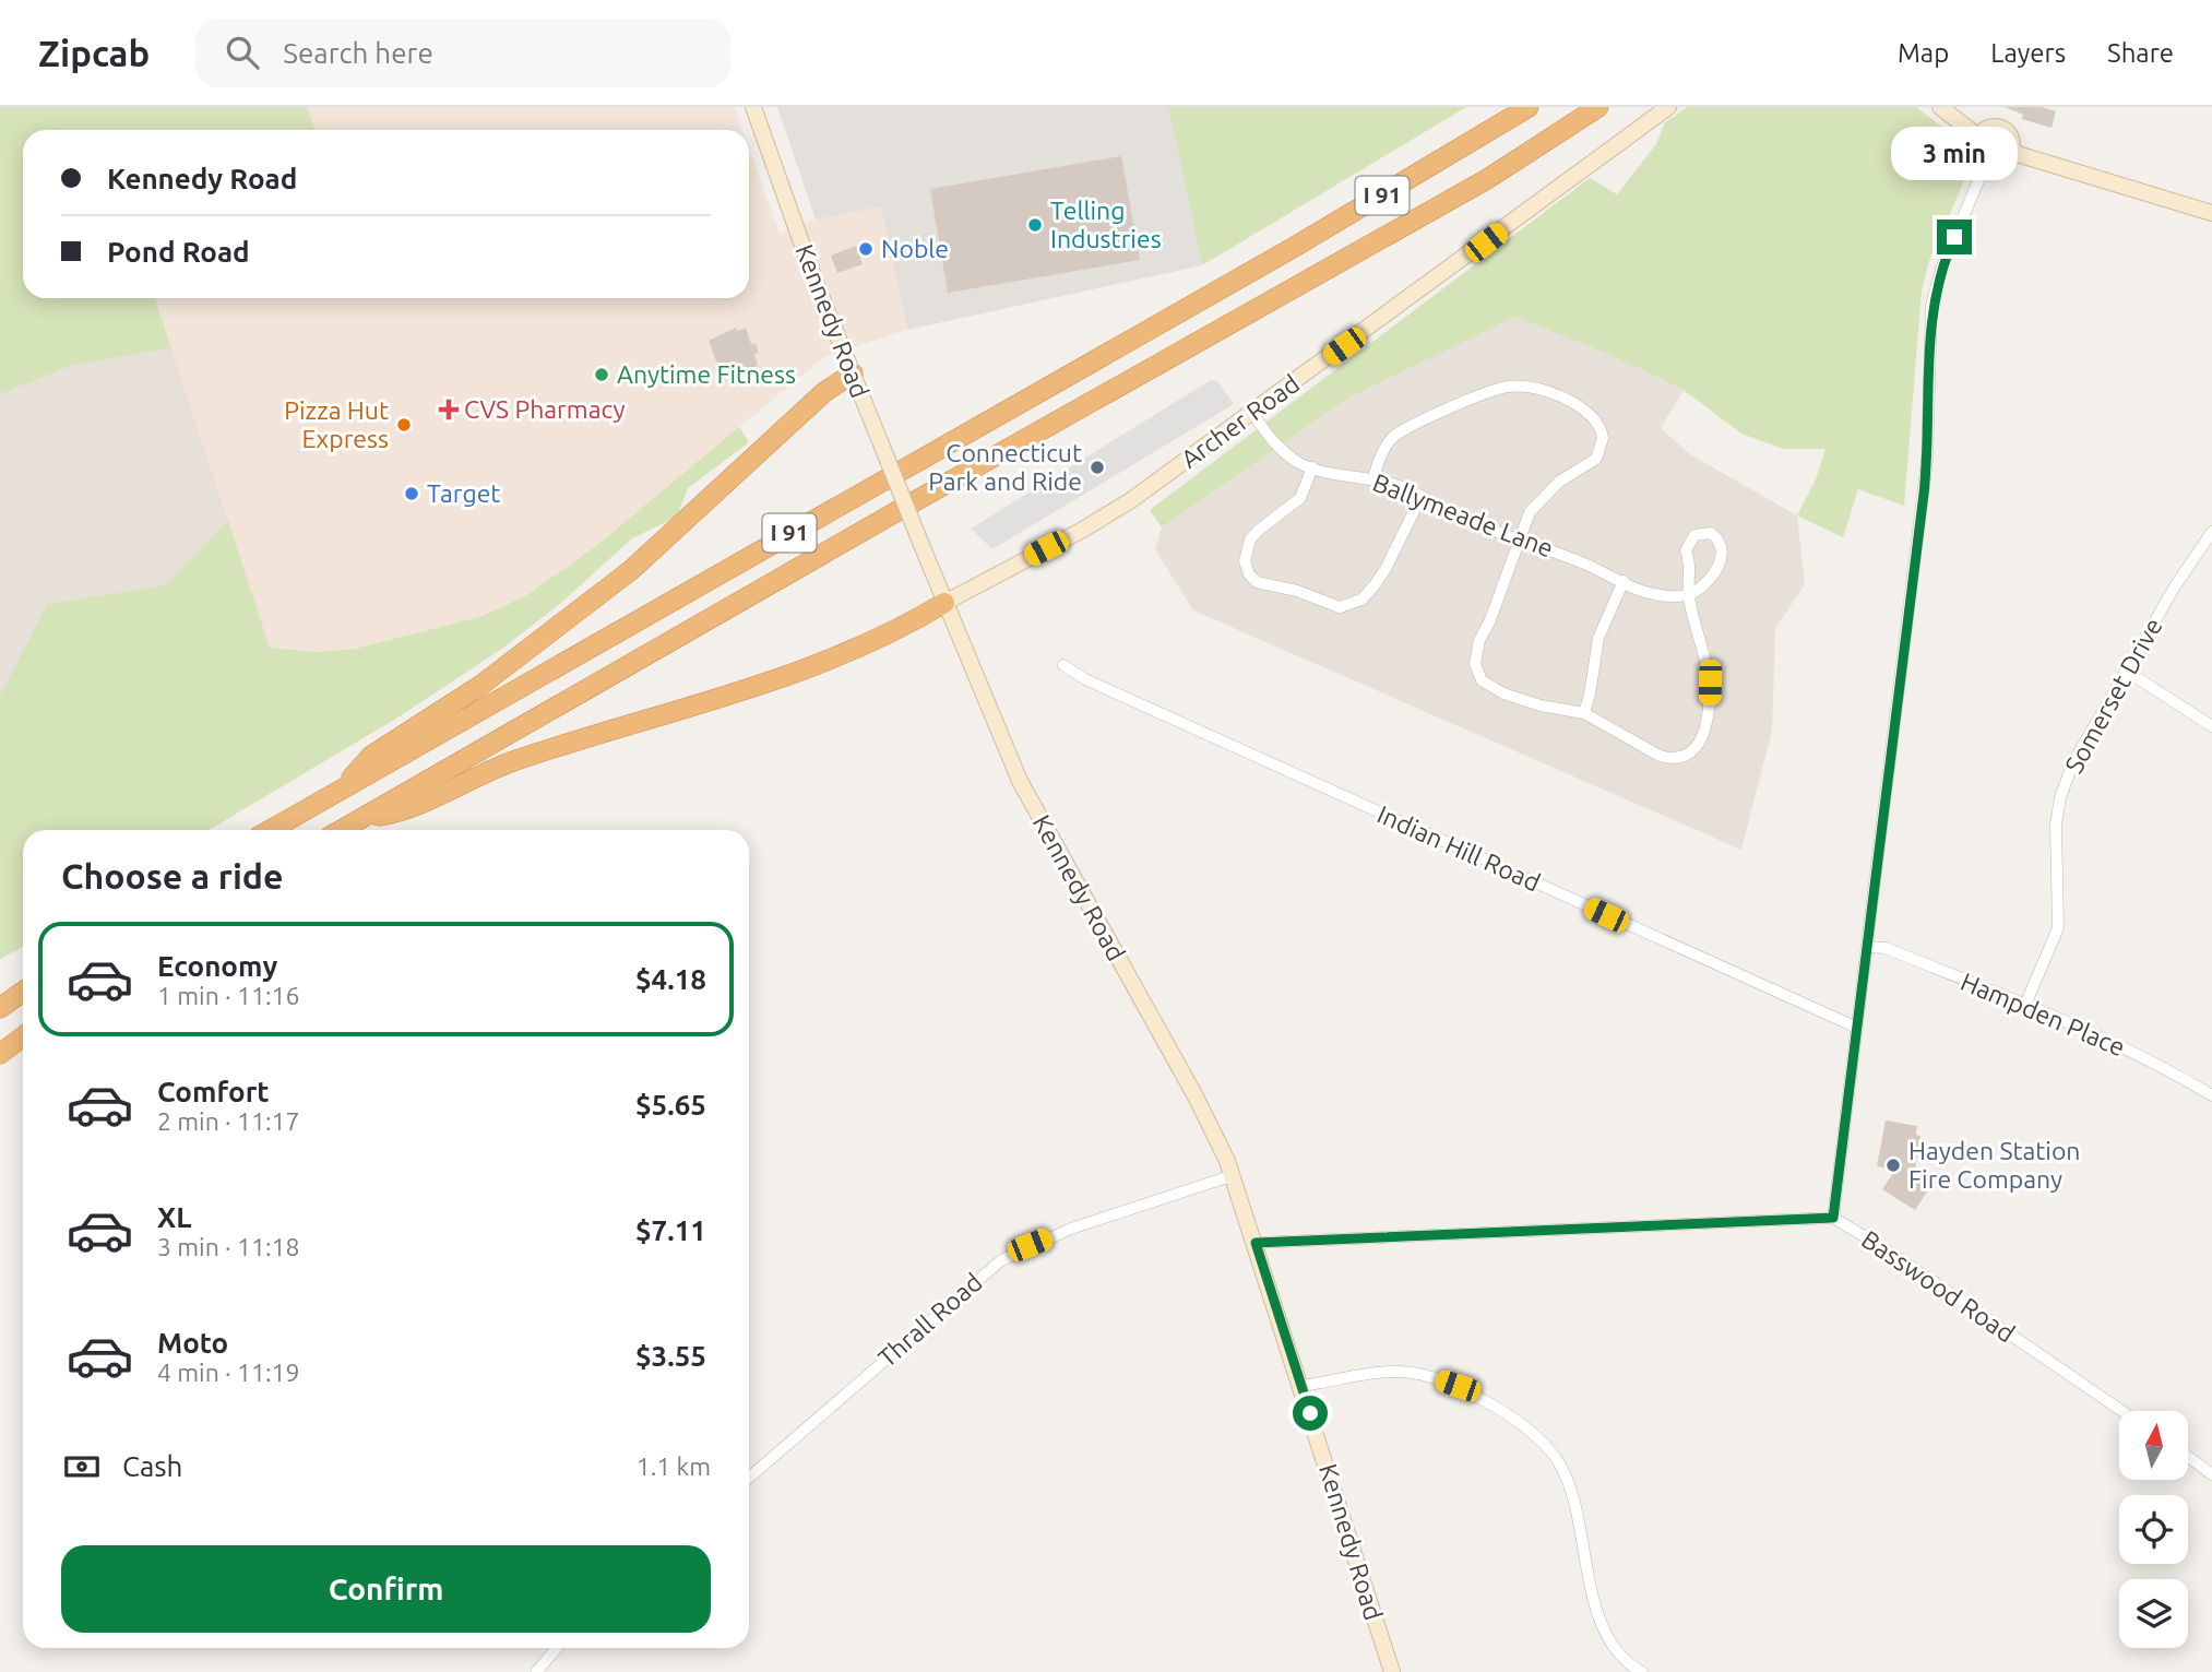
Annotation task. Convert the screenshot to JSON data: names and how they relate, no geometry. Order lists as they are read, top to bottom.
{
  "streets": {
    "highway": ["I 91"],
    "street": [
      "Kennedy Road",
      "Archer Road",
      "Ballymeade Lane",
      "Somerset Drive",
      "Indian Hill Road",
      "Hampden Place",
      "Basswood Road",
      "Thrall Road"
    ]
  },
  "crossings": [
    ["Kennedy Road", "Archer Road"],
    ["Kennedy Road", "Basswood Road"],
    ["Kennedy Road", "Thrall Road"],
    ["Archer Road", "Ballymeade Lane"],
    ["Somerset Drive", "Hampden Place"]
  ],
  "places": {
    "other": [
      "Telling Industries",
      "Noble",
      "Anytime Fitness",
      "Pizza Hut Express",
      "Connecticut Park and Ride",
      "Target",
      "Hayden Station Fire Company"
    ],
    "health": ["CVS Pharmacy"]
  },
  "north": "top",
  "page": {
    "header": "Zipcab",
    "search": "Search here",
    "nav": ["Map", "Layers", "Share"],
    "bubble": "3 min",
    "banner": ["Kennedy Road", "Pond Road"],
    "heading": "Choose a ride",
    "list": [
      {
        "name": "Economy",
        "note": "1 min · 11:16",
        "value": "$4.18"
      },
      {
        "name": "Comfort",
        "note": "2 min · 11:17",
        "value": "$5.65"
      },
      {
        "name": "XL",
        "note": "3 min · 11:18",
        "value": "$7.11"
      },
      {
        "name": "Moto",
        "note": "4 min · 11:19",
        "value": "$3.55"
      }
    ],
    "pay": ["Cash", "1.1 km"],
    "buttons": "Confirm"
  }
}
